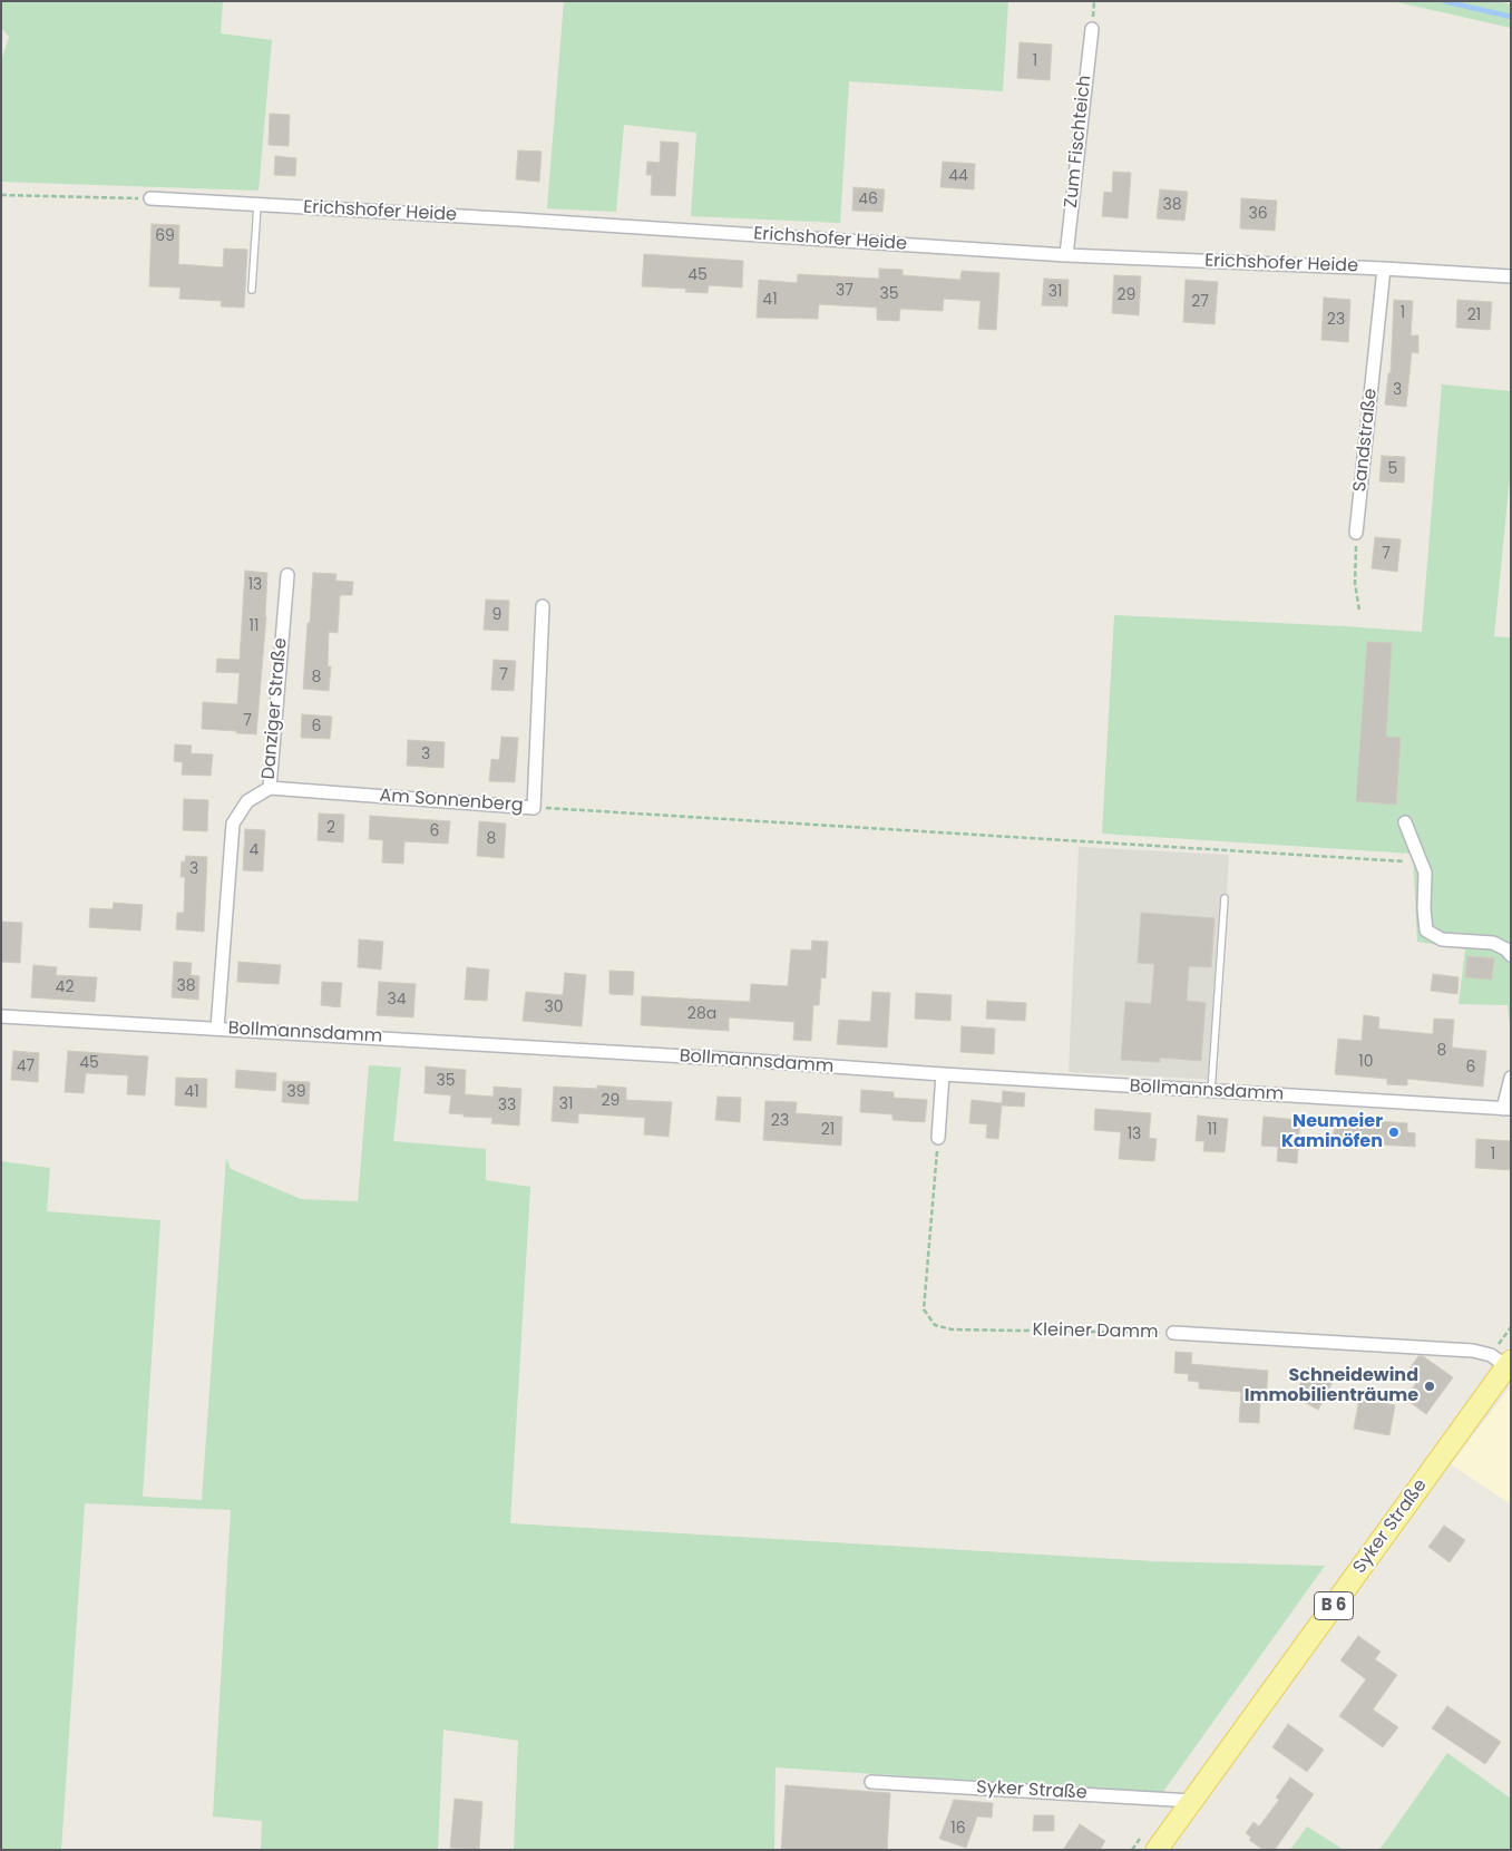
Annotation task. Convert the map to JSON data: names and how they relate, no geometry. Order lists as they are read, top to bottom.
{
  "streets": {
    "main road": ["Syker Straße", "B 6"],
    "street": [
      "Zum Fischteich",
      "Erichshofer Heide",
      "Sandstraße",
      "Danziger Straße",
      "Am Sonnenberg",
      "Bollmannsdamm",
      "Kleiner Damm"
    ]
  },
  "crossings": [
    ["Zum Fischteich", "Erichshofer Heide"],
    ["Erichshofer Heide", "Sandstraße"],
    ["Danziger Straße", "Am Sonnenberg"],
    ["Danziger Straße", "Bollmannsdamm"],
    ["Kleiner Damm", "Syker Straße"]
  ],
  "places": ["Neumeier Kaminöfen", "Schneidewind Immobilienträume"],
  "house_numbers": [
    "1",
    "44",
    "46",
    "38",
    "36",
    "69",
    "45",
    "37",
    "31",
    "35",
    "29",
    "41",
    "27",
    "1",
    "21",
    "23",
    "3",
    "5",
    "7",
    "13",
    "9",
    "11",
    "7",
    "8",
    "7",
    "6",
    "3",
    "2",
    "6",
    "8",
    "4",
    "3",
    "38",
    "42",
    "34",
    "30",
    "28a",
    "8",
    "10",
    "45",
    "47",
    "6",
    "35",
    "41",
    "39",
    "29",
    "31",
    "33",
    "23",
    "21",
    "11",
    "13",
    "1",
    "16"
  ]
}
